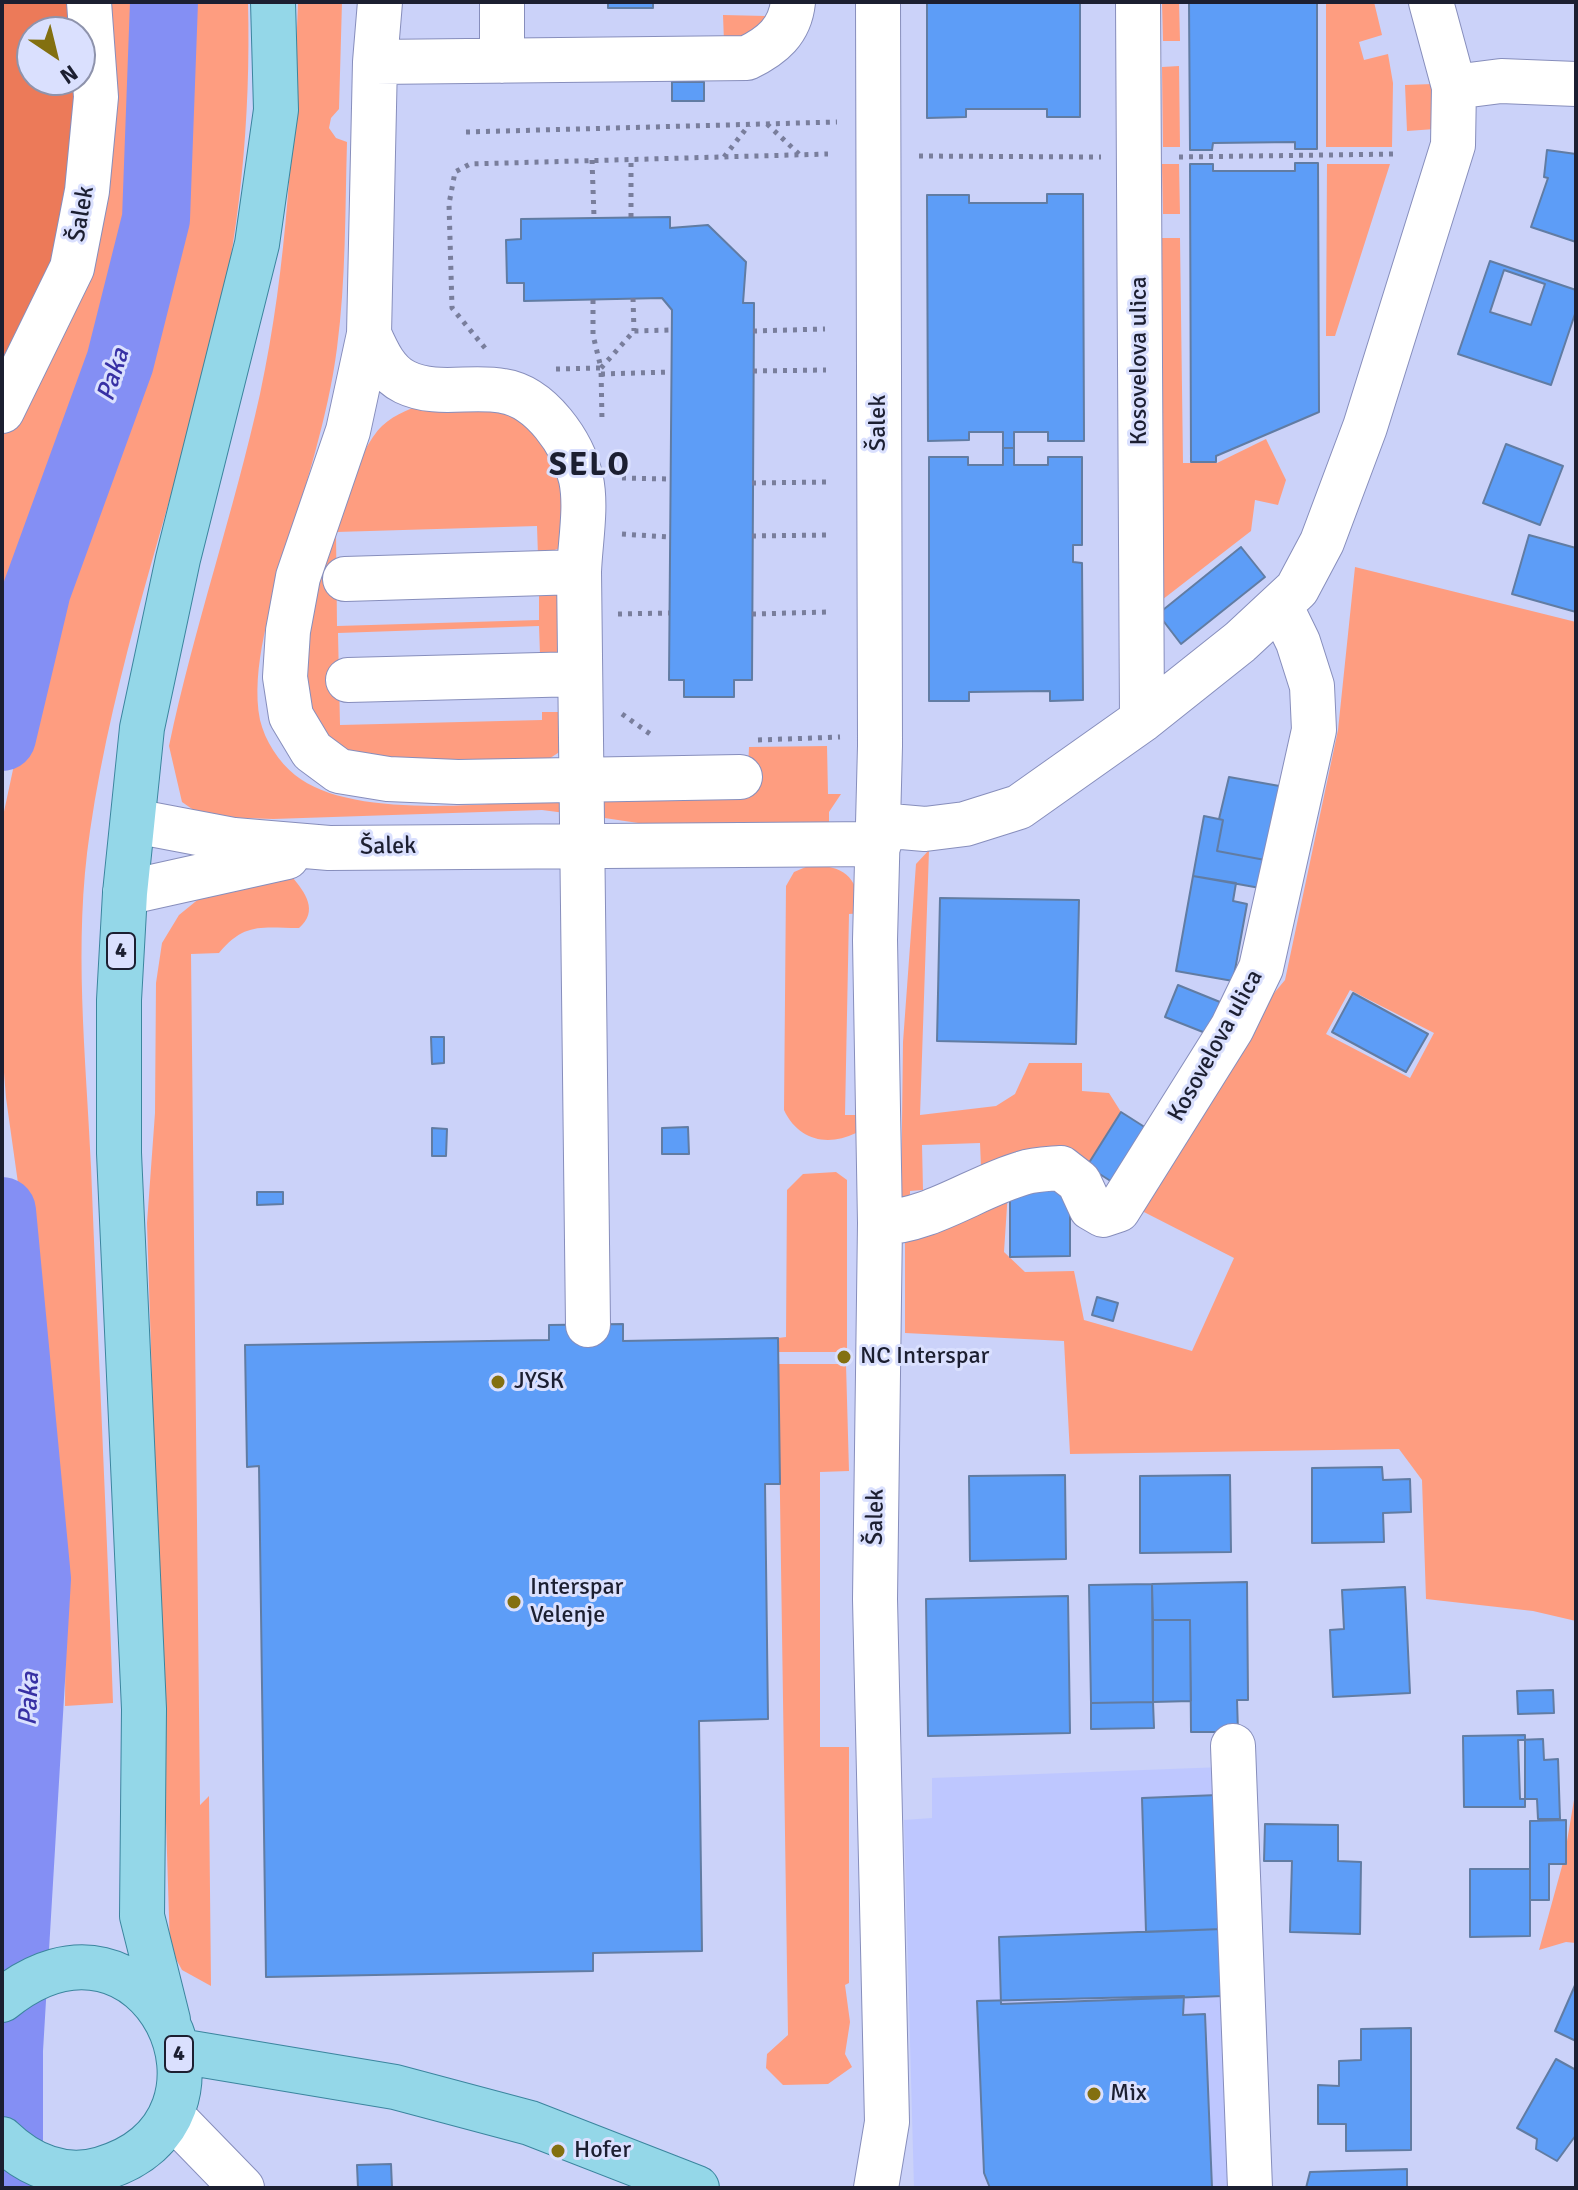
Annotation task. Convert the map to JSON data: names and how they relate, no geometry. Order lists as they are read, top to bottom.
{
  "streets": {
    "main road": ["4"],
    "street": ["Šalek", "Kosovelova ulica"]
  },
  "crossings": [
    ["Šalek", "Kosovelova ulica"]
  ],
  "districts": ["SELO"],
  "water": ["Paka"],
  "places": [
    "NC Interspar",
    "JYSK",
    "Interspar Velenje",
    "Mix",
    "Hofer"
  ],
  "north": "bottom right"
}
